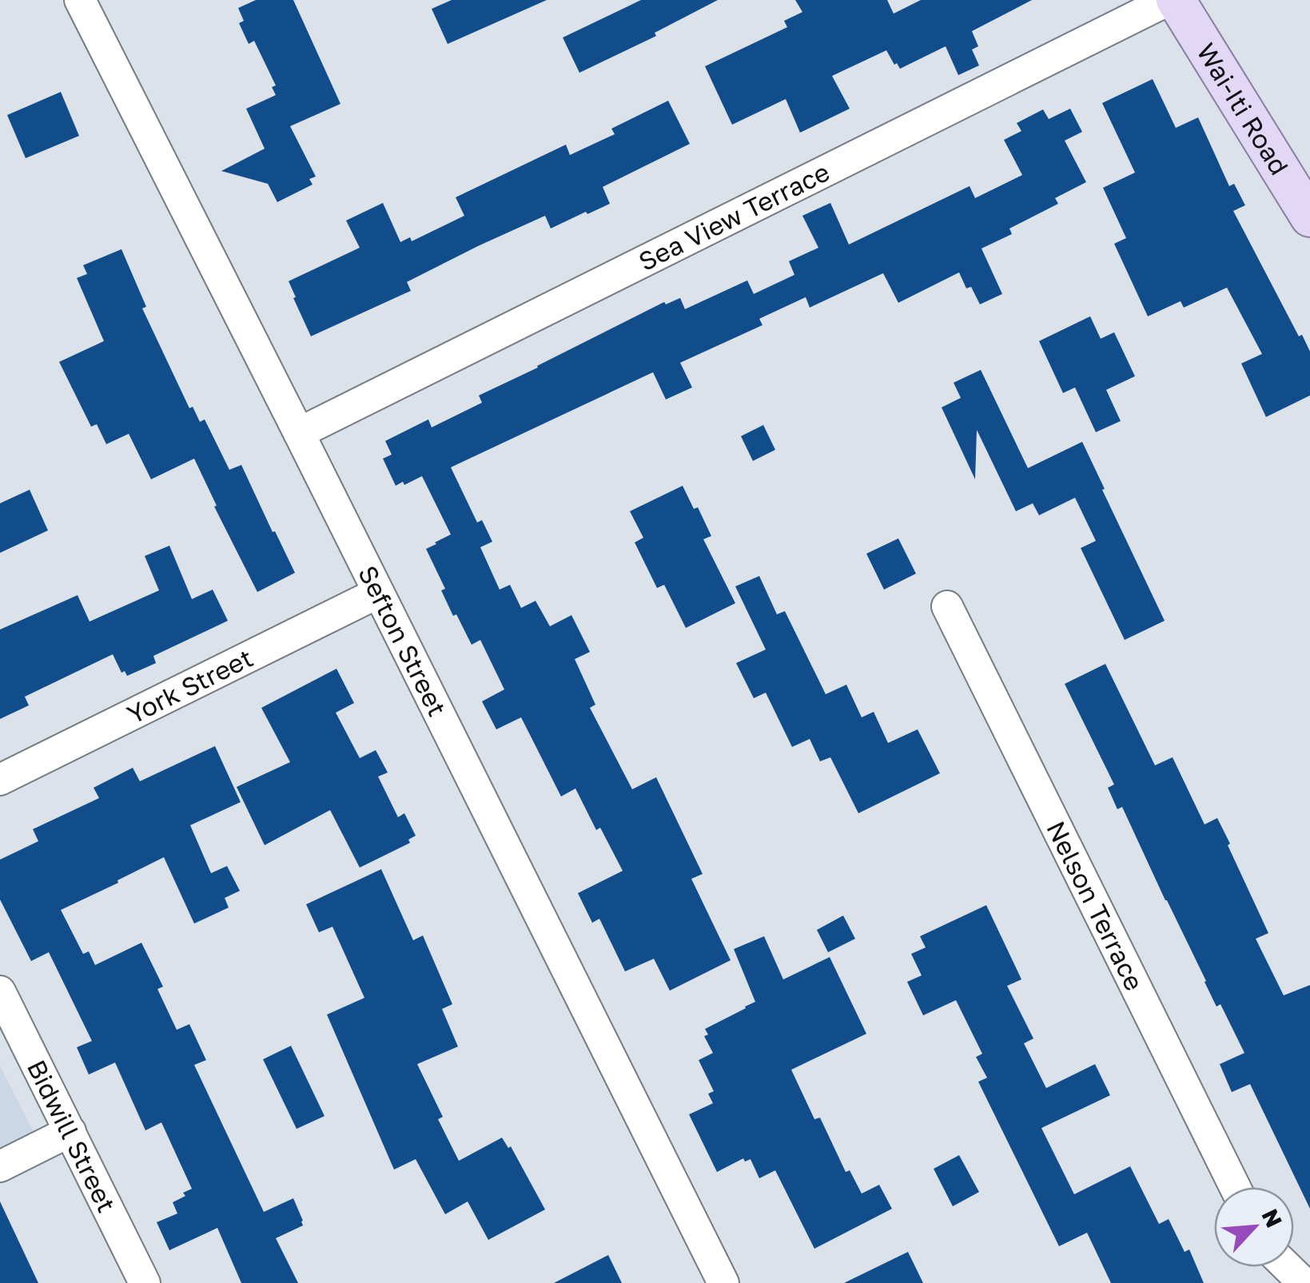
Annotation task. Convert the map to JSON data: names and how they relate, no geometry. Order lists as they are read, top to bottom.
{
  "streets": {
    "main road": ["Wai-Iti Road"],
    "street": [
      "Sea View Terrace",
      "Sefton Street",
      "York Street",
      "Nelson Terrace",
      "Bidwill Street"
    ]
  },
  "crossings": [
    ["Sea View Terrace", "Sefton Street"],
    ["Sefton Street", "York Street"]
  ],
  "north": "top right"
}
